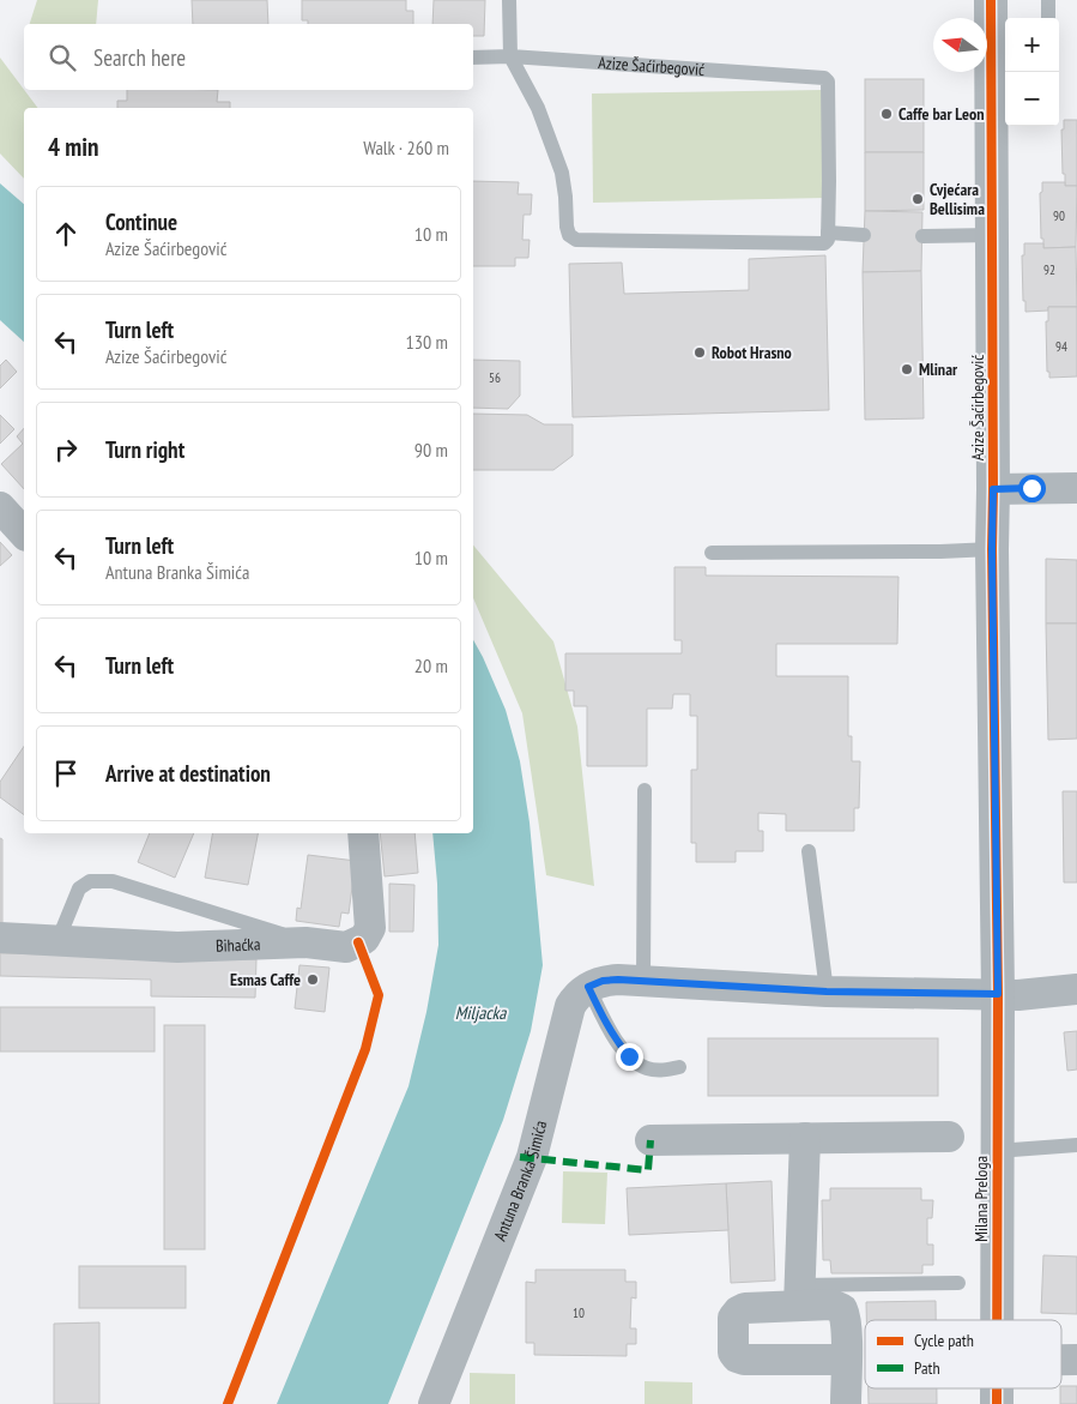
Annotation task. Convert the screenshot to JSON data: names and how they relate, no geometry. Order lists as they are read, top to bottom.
{
  "streets": {
    "street": [
      "Azize Šaćirbegović",
      "Bihaćka",
      "Antuna Branka Šimića",
      "Milana Preloga"
    ]
  },
  "crossings": [
    ["Azize Šaćirbegović", "Milana Preloga"]
  ],
  "water": ["Miljacka"],
  "places": [
    "Caffe bar Leon",
    "Cvjećara Bellisima",
    "Robot Hrasno",
    "Mlinar",
    "Esmas Caffe"
  ],
  "house_numbers": [
    "90",
    "92",
    "94",
    "56",
    "10"
  ],
  "legend": ["Cycle path", "Path"],
  "north": "left",
  "page": {
    "map_buttons": ["+", "−"],
    "search": "Search here",
    "heading": ["4 min", "Walk · 260 m"],
    "list": [
      ["Continue", "Azize Šaćirbegović", "10 m"],
      ["Turn left", "Azize Šaćirbegović", "130 m"],
      ["Turn right", "90 m"],
      ["Turn left", "Antuna Branka Šimića", "10 m"],
      ["Turn left", "20 m"],
      "Arrive at destination"
    ]
  }
}
